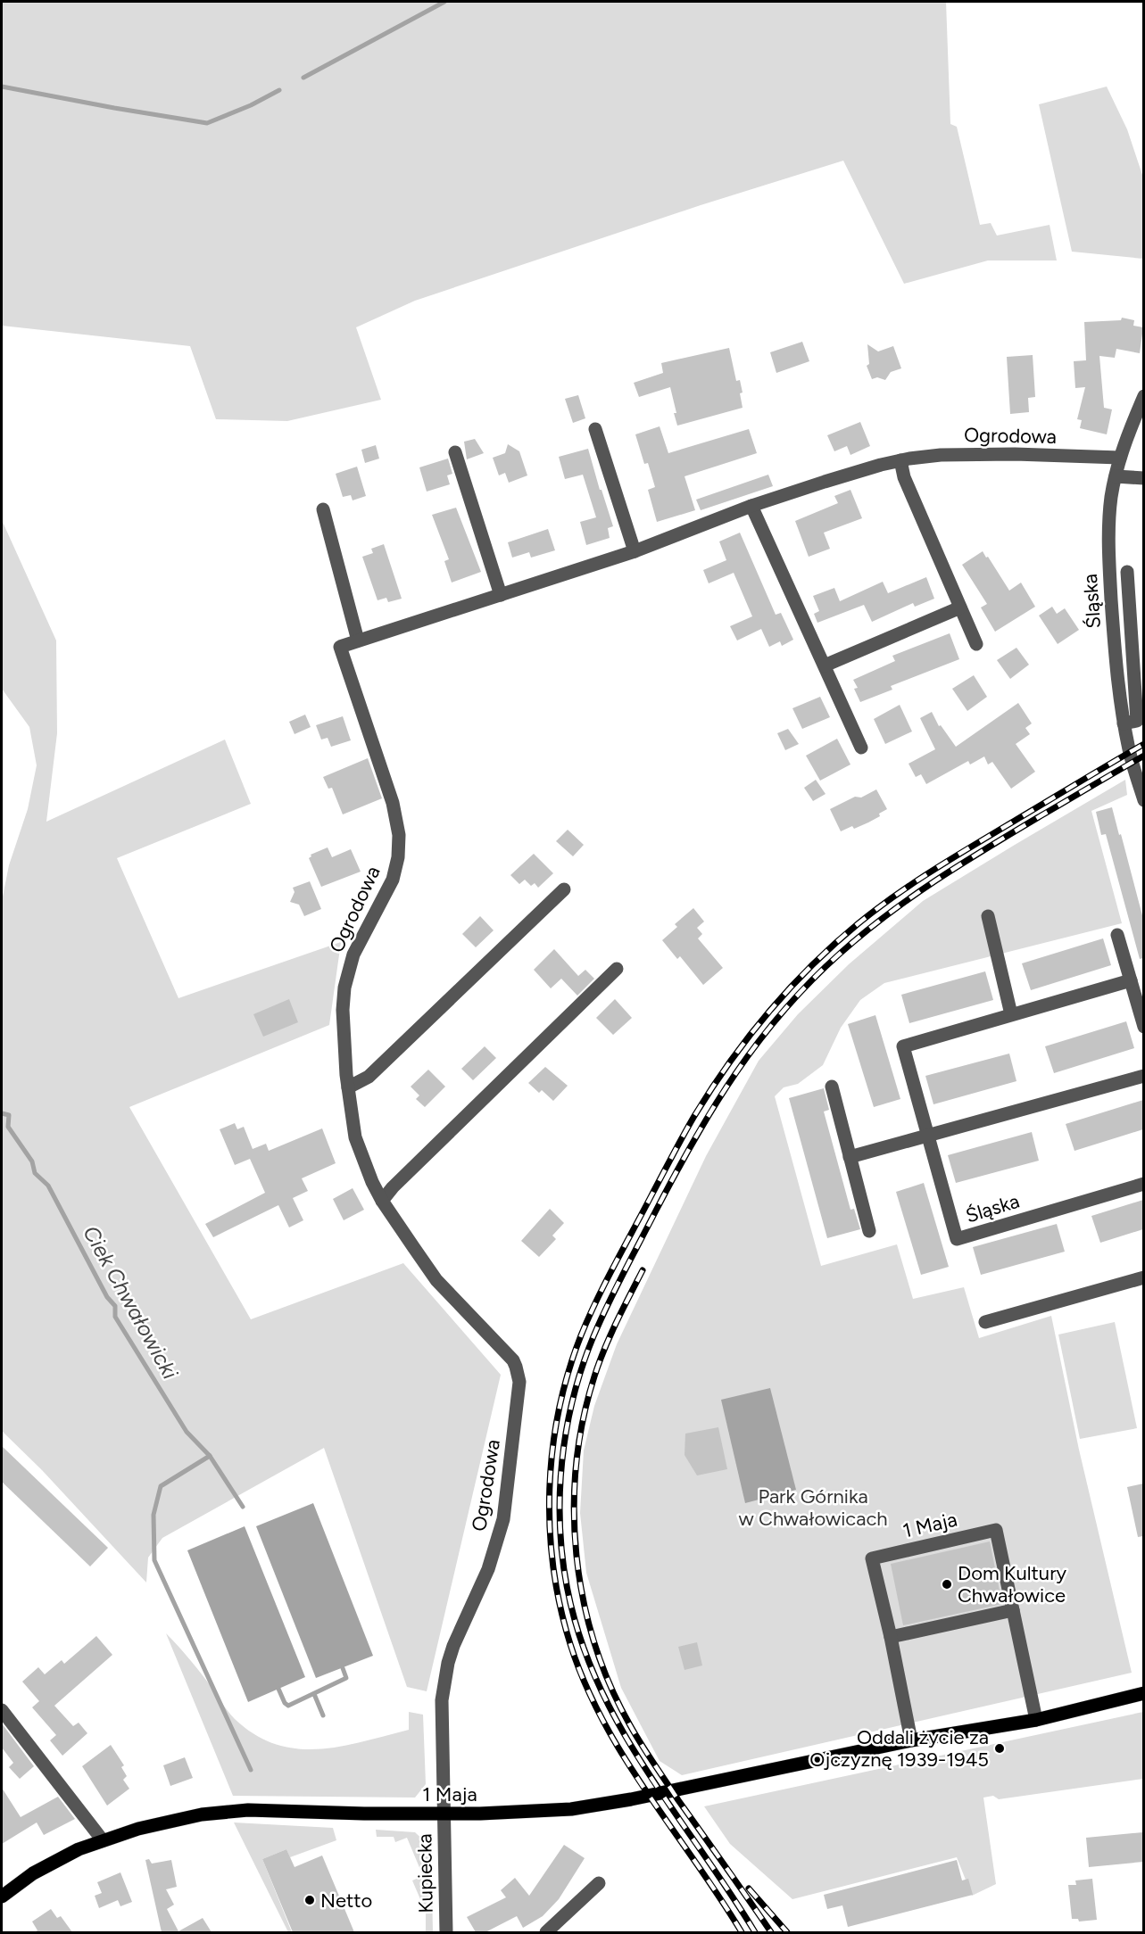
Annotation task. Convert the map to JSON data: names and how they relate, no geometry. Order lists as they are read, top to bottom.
{
  "streets": {
    "main road": ["1 Maja"],
    "street": ["Ogrodowa", "Śląska", "Kupiecka"]
  },
  "crossings": [
    ["Ogrodowa", "Śląska"],
    ["Ogrodowa", "1 Maja"],
    ["Ogrodowa", "Kupiecka"],
    ["1 Maja", "Kupiecka"]
  ],
  "water": ["Ciek Chwałowicki"],
  "parks": ["Park Górnika w Chwałowicach"],
  "places": ["Dom Kultury Chwałowice", "Oddali życie za Ojczyznę 1939-1945", "Netto"]
}
